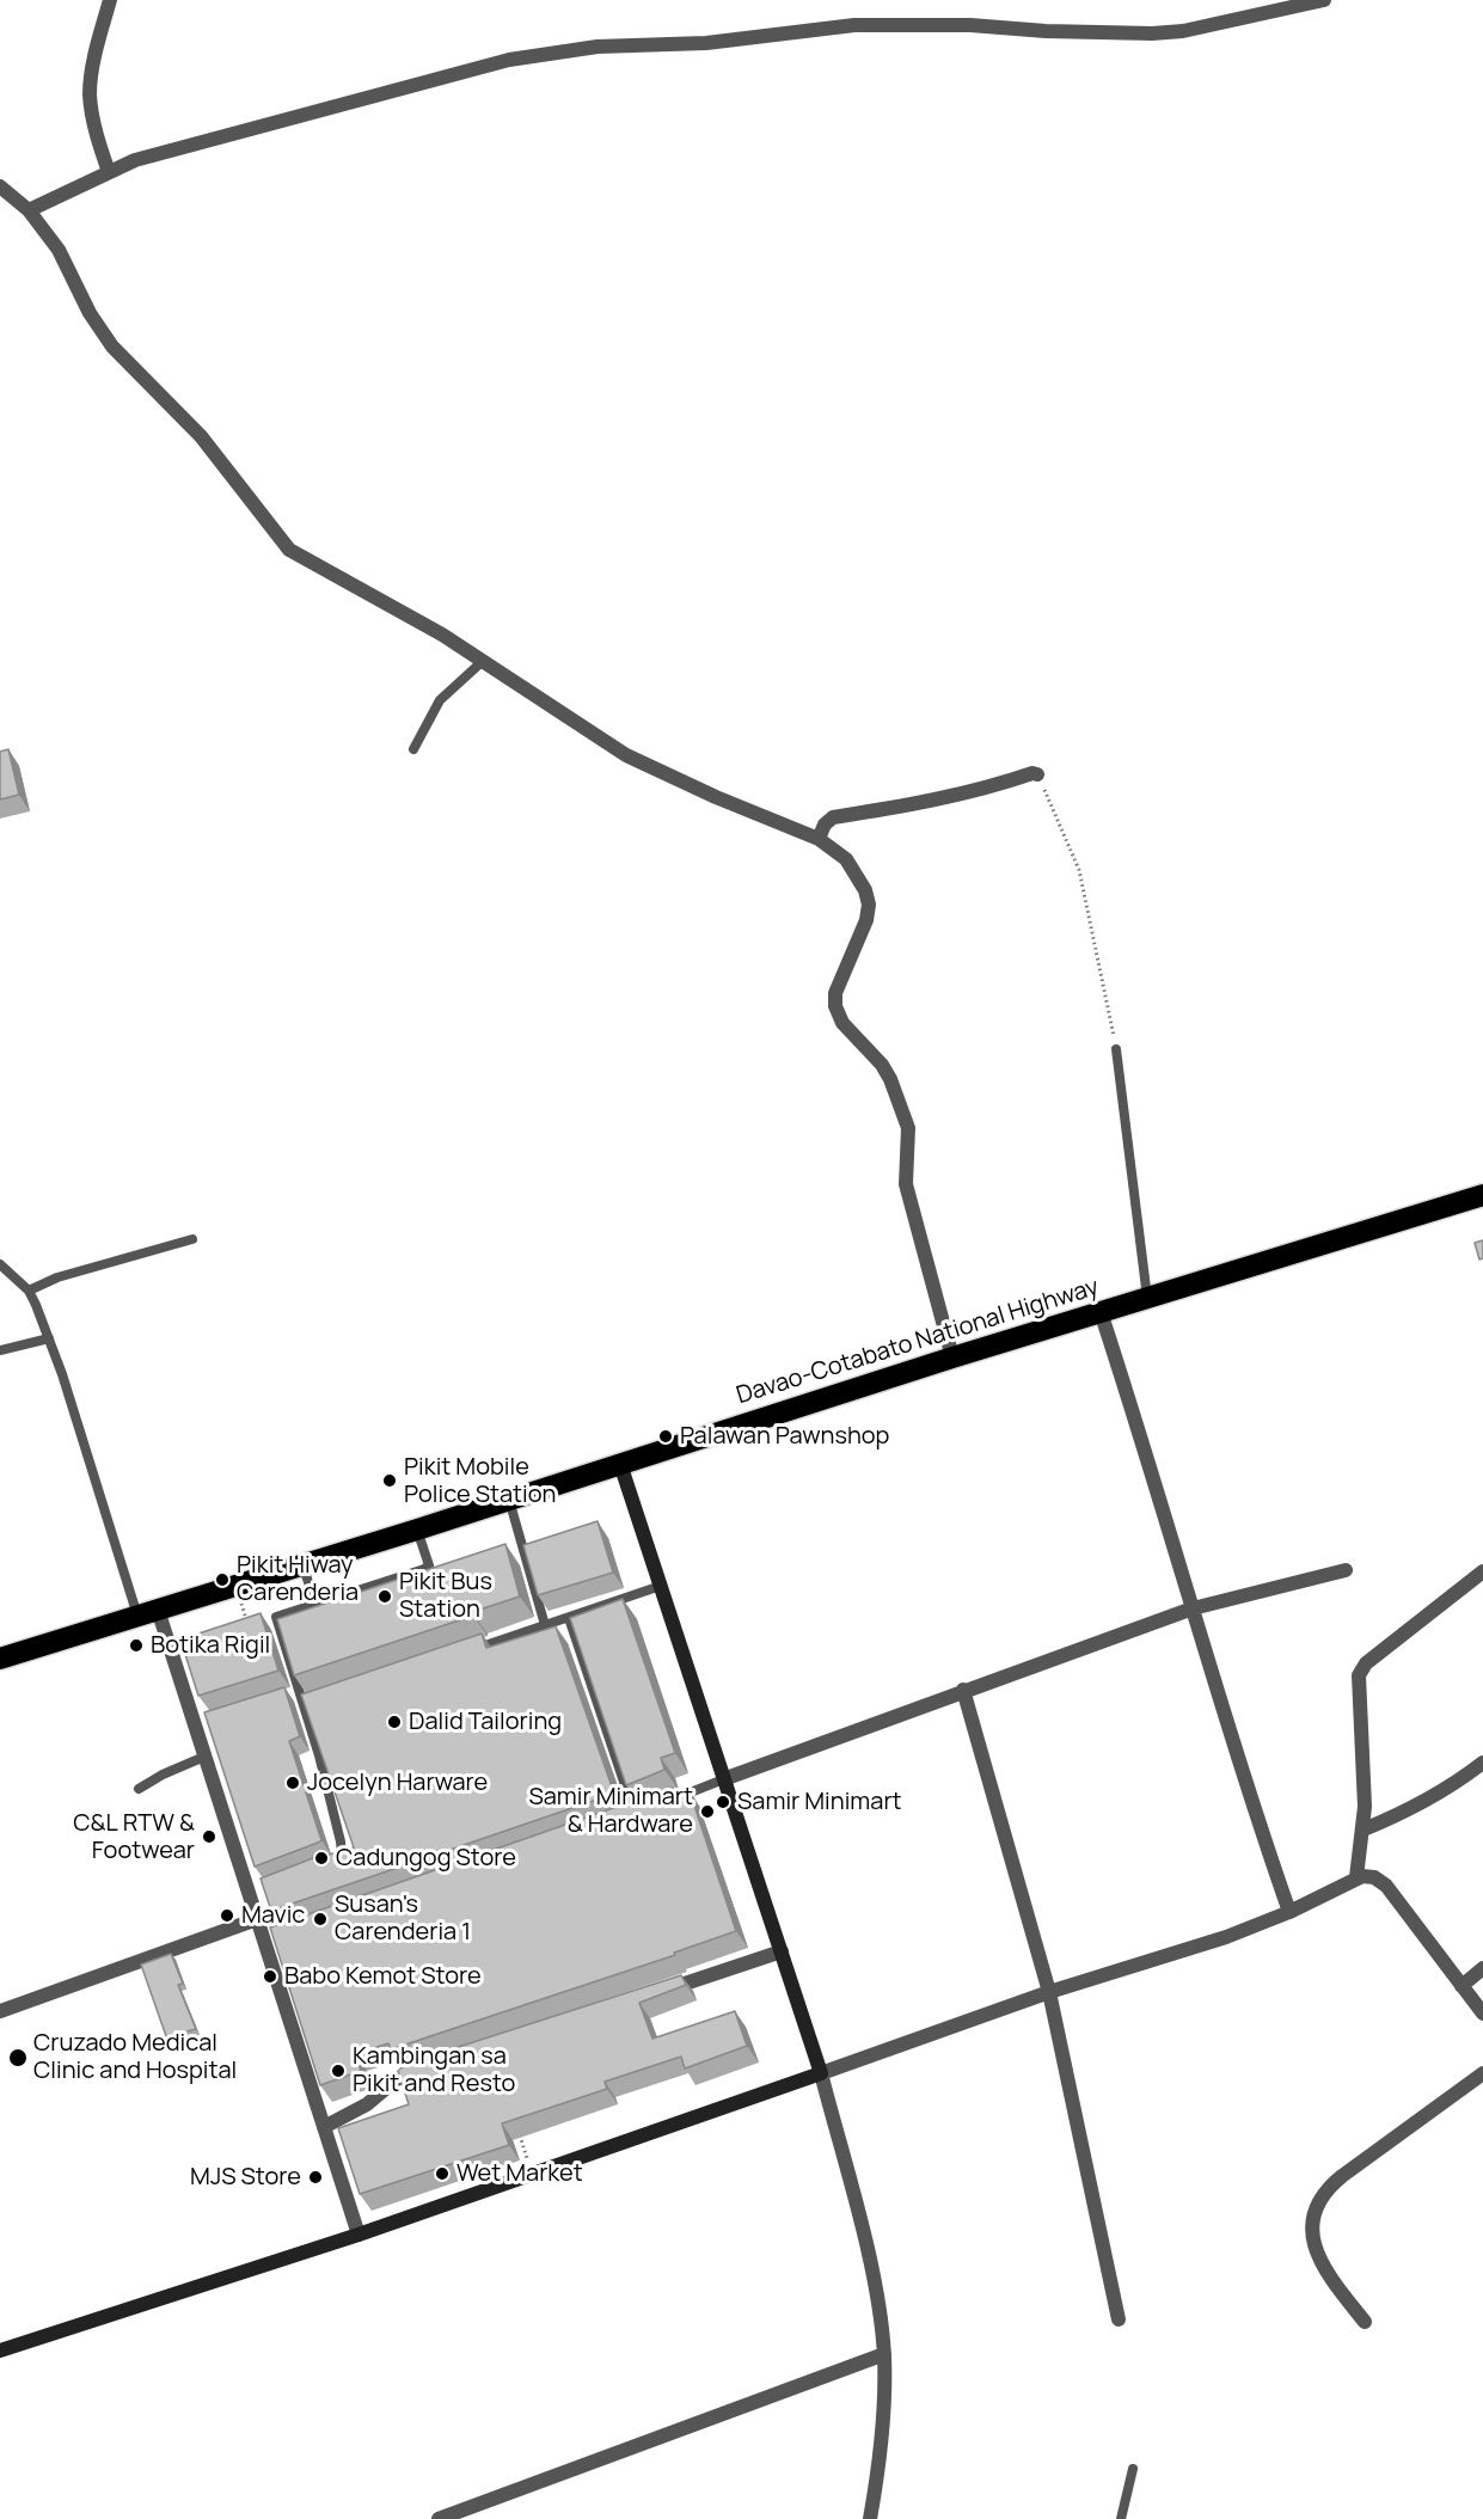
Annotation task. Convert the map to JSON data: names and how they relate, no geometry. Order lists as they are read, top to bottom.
{
  "streets": {
    "highway": ["Davao-Cotabato National Highway"]
  },
  "places": [
    "Palawan Pawnshop",
    "Pikit Mobile Police Station",
    "Pikit Hiway Carenderia",
    "Pikit Bus Station",
    "Botika Rigil",
    "Dalid Tailoring",
    "Jocelyn Harware",
    "Samir Minimart",
    "Samir Minimart & Hardware",
    "C&L RTW & Footwear",
    "Cadungog Store",
    "Mavic",
    "Susan's Carenderia 1",
    "Babo Kemot Store",
    "Cruzado Medical Clinic and Hospital",
    "Kambingan sa Pikit and Resto",
    "Wet Market",
    "MJS Store"
  ]
}
